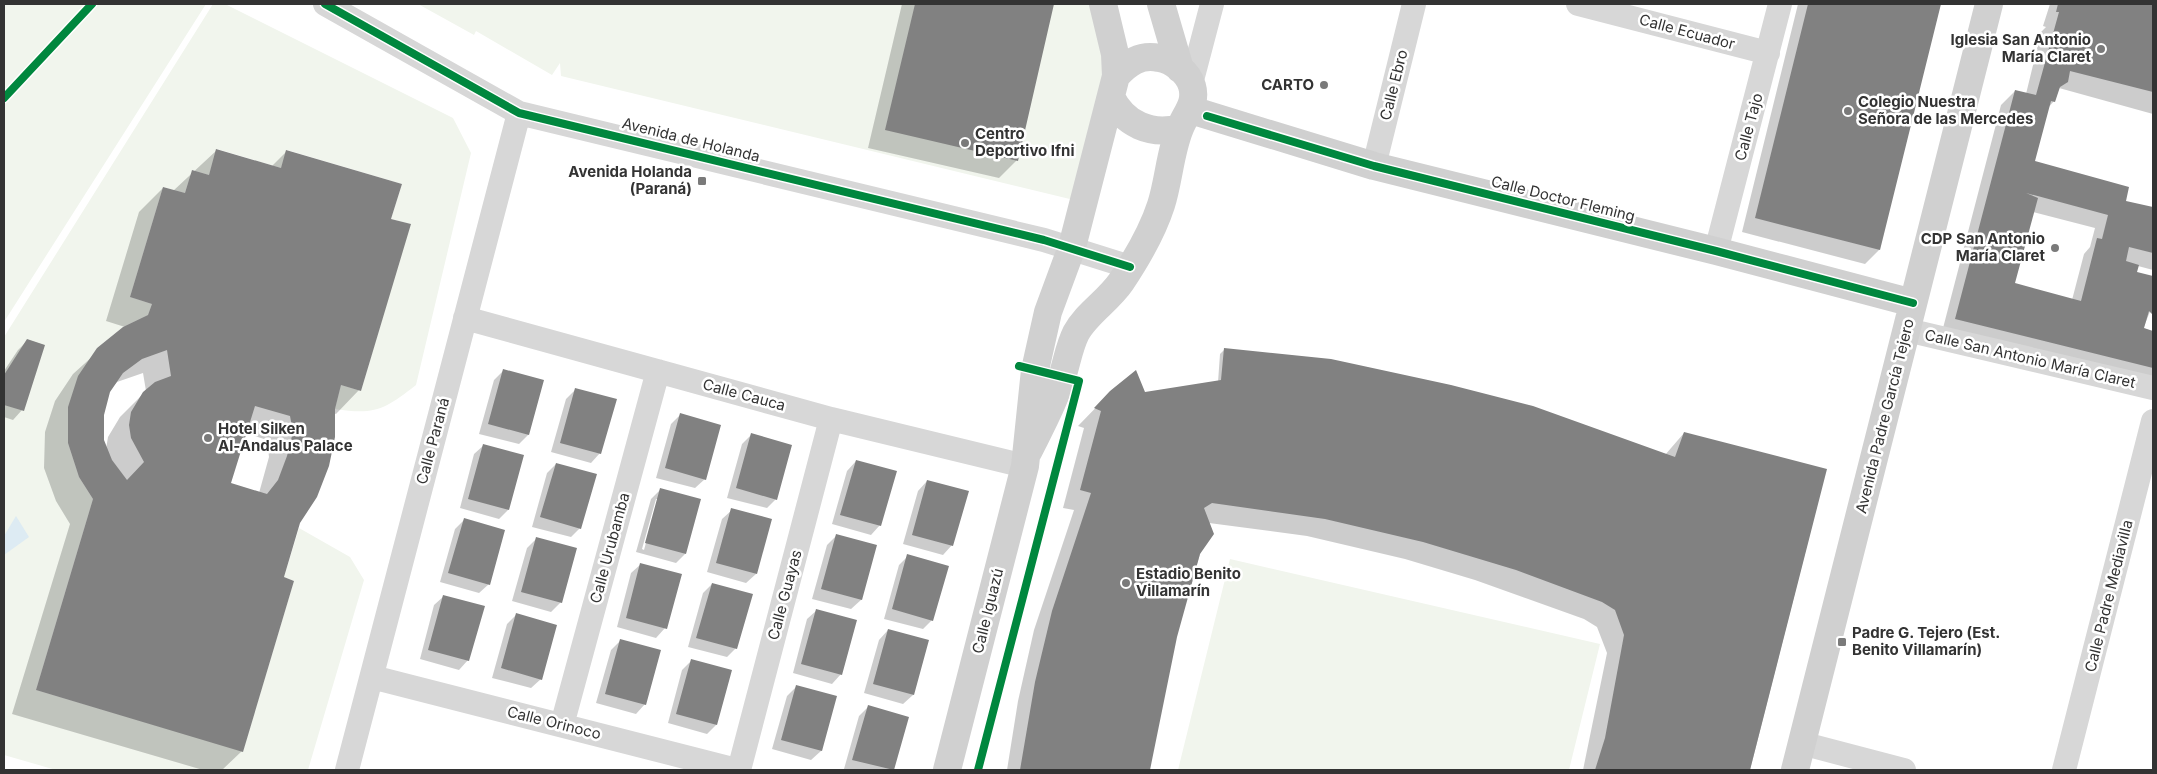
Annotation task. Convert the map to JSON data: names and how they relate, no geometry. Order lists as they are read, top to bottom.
{
  "streets": {
    "street": [
      "Calle Ecuador",
      "Calle Ebro",
      "Calle Tajo",
      "Avenida de Holanda",
      "Calle Doctor Fleming",
      "Calle San Antonio María Claret",
      "Calle Cauca",
      "Avenida Padre García Tejero",
      "Calle Paraná",
      "Calle Urubamba",
      "Calle Guayas",
      "Calle Padre Mediavilla",
      "Calle Iguazú",
      "Calle Orinoco"
    ]
  },
  "crossings": [
    ["Calle Ecuador", "Calle Tajo"],
    ["Calle Ebro", "Calle Doctor Fleming"],
    ["Calle Tajo", "Calle Doctor Fleming"],
    ["Avenida de Holanda", "Calle Paraná"],
    ["Avenida de Holanda", "Calle Iguazú"],
    ["Calle Doctor Fleming", "Avenida Padre García Tejero"],
    ["Calle Doctor Fleming", "Calle Iguazú"],
    ["Calle San Antonio María Claret", "Avenida Padre García Tejero"],
    ["Calle Cauca", "Calle Paraná"],
    ["Calle Cauca", "Calle Urubamba"],
    ["Calle Cauca", "Calle Guayas"],
    ["Calle Cauca", "Calle Iguazú"],
    ["Calle Paraná", "Calle Orinoco"],
    ["Calle Urubamba", "Calle Orinoco"],
    ["Calle Guayas", "Calle Orinoco"]
  ],
  "places": {
    "other": [
      "Iglesia San Antonio María Claret",
      "CARTO",
      "Colegio Nuestra Señora de las Mercedes",
      "Centro Deportivo Ifni",
      "CDP San Antonio María Claret",
      "Hotel Silken Al-Andalus Palace",
      "Estadio Benito Villamarín"
    ],
    "transit": ["Avenida Holanda (Paraná)", "Padre G. Tejero (Est. Benito Villamarín)"]
  }
}
